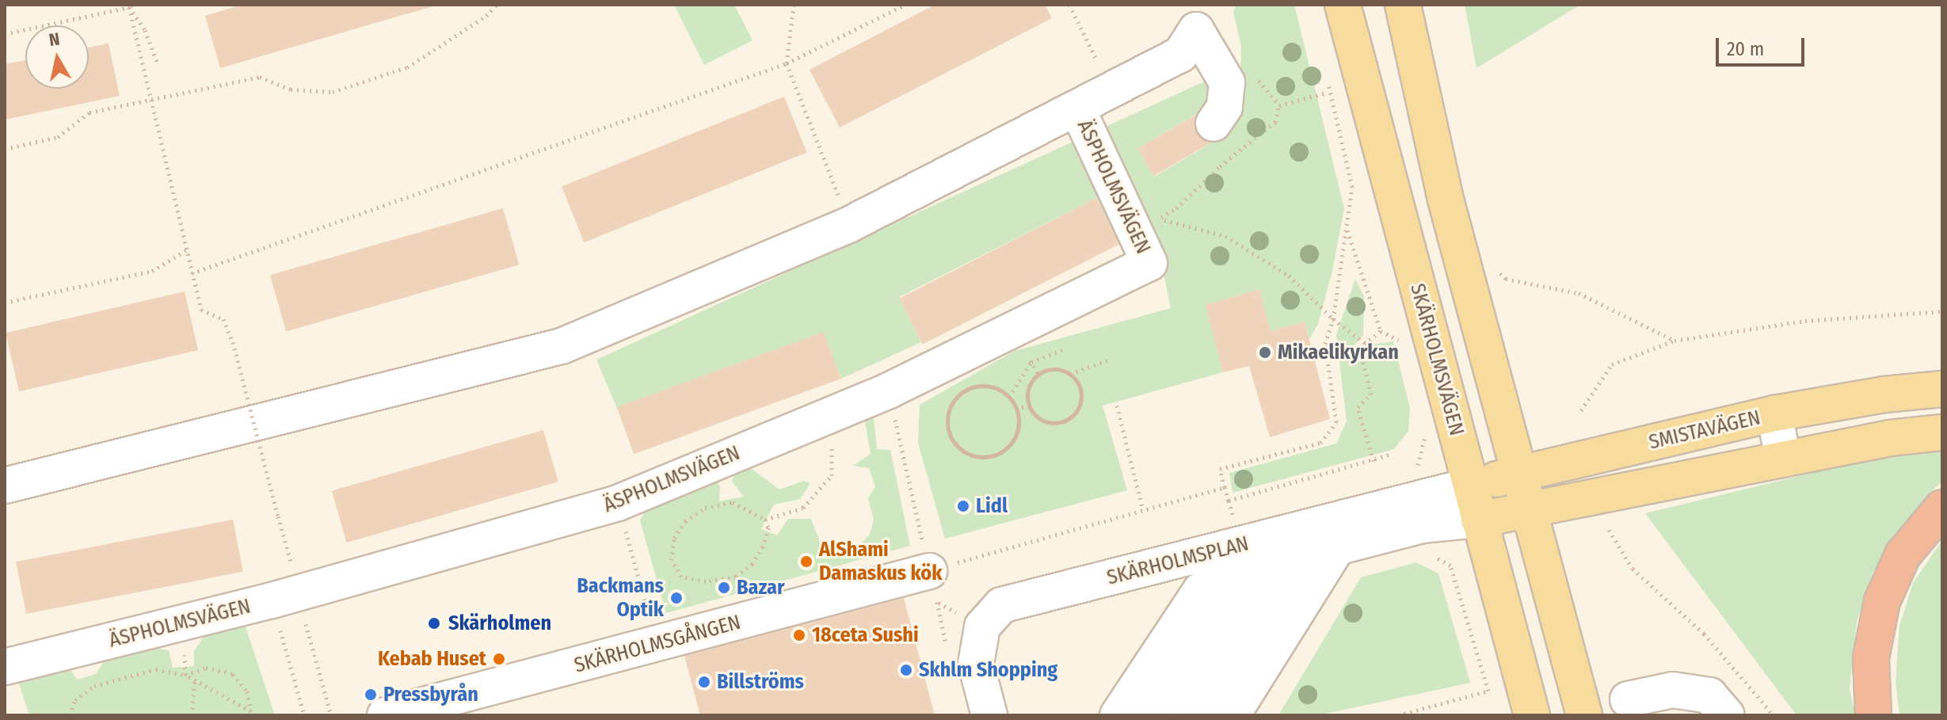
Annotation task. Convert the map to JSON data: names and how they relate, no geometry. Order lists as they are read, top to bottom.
{
  "streets": {
    "main road": ["SKÄRHOLMSVÄGEN", "SMISTAVÄGEN"],
    "street": ["ÄSPHOLMSVÄGEN", "SKÄRHOLMSPLAN", "SKÄRHOLMSGÅNGEN"]
  },
  "crossings": [
    ["SKÄRHOLMSVÄGEN", "SMISTAVÄGEN"],
    ["SKÄRHOLMSVÄGEN", "SKÄRHOLMSPLAN"],
    ["SMISTAVÄGEN", "SKÄRHOLMSPLAN"]
  ],
  "places": [
    "Mikaelikyrkan",
    "Lidl",
    "AlShami Damaskus kök",
    "Bazar",
    "Backmans Optik",
    "Skärholmen",
    "18ceta Sushi",
    "Kebab Huset",
    "Skhlm Shopping",
    "Billströms",
    "Pressbyrån"
  ],
  "scale_bar": "20 m",
  "north": "top"
}
